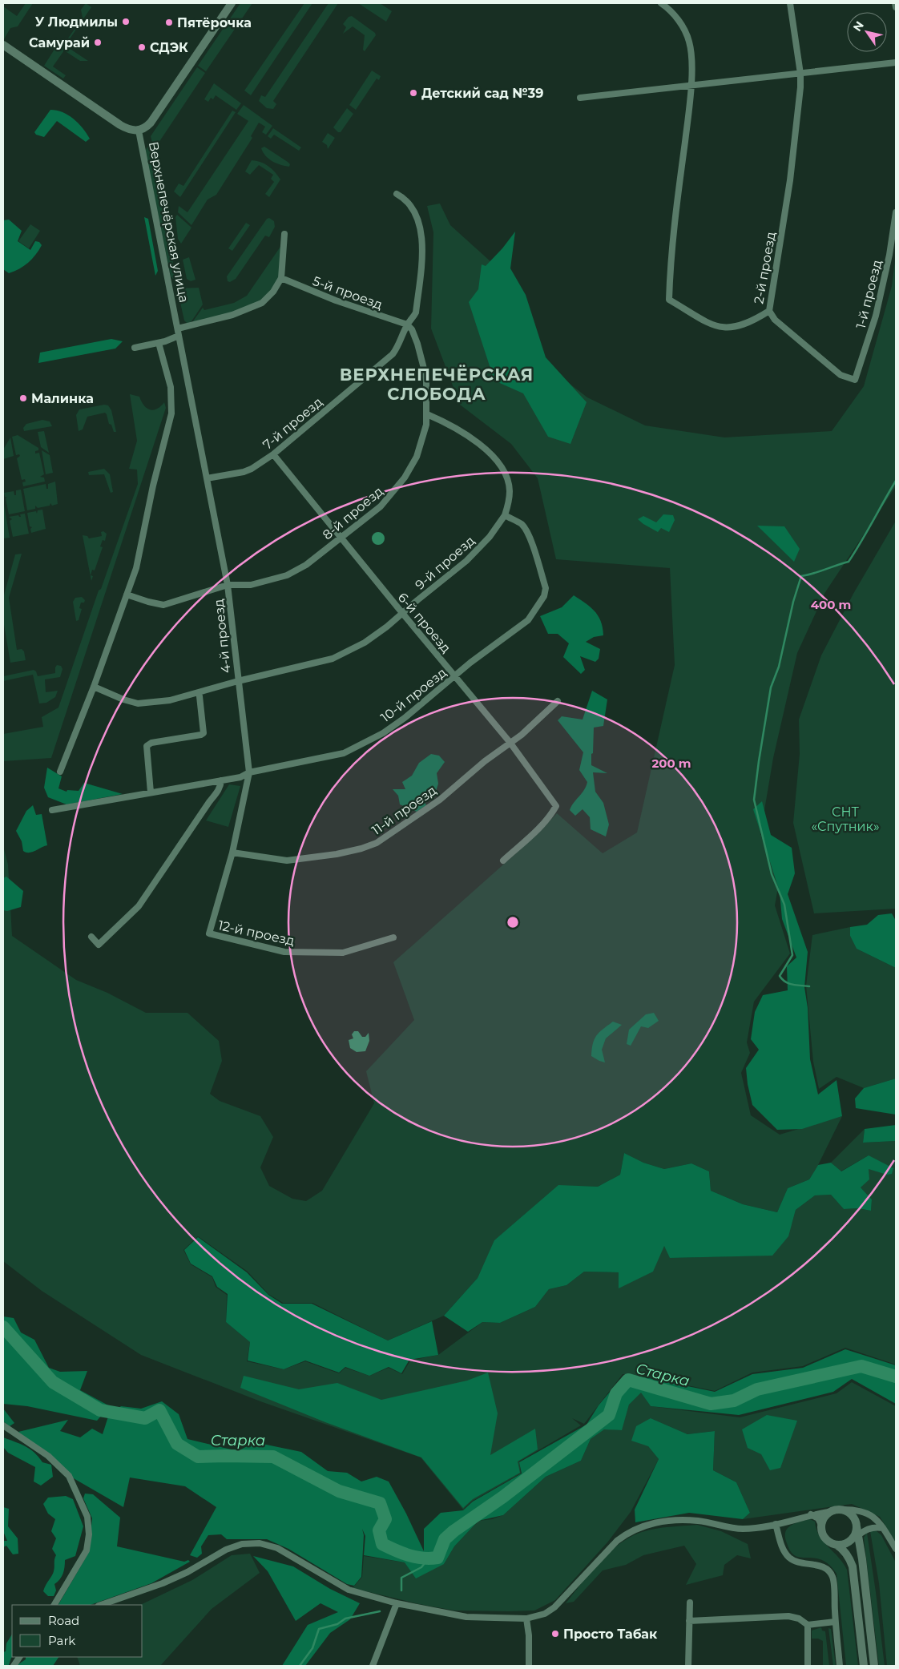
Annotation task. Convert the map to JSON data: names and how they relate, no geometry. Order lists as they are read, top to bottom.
{
  "streets": {
    "street": [
      "Верхнепечёрская улица",
      "2-й проезд",
      "5-й проезд",
      "1-й проезд",
      "7-й проезд",
      "8-й проезд",
      "9-й проезд",
      "6-й проезд",
      "4-й проезд",
      "10-й проезд",
      "11-й проезд",
      "12-й проезд"
    ]
  },
  "crossings": [
    ["Верхнепечёрская улица", "4-й проезд"],
    ["2-й проезд", "1-й проезд"],
    ["5-й проезд", "7-й проезд"],
    ["5-й проезд", "8-й проезд"],
    ["7-й проезд", "8-й проезд"],
    ["7-й проезд", "6-й проезд"],
    ["7-й проезд", "4-й проезд"],
    ["8-й проезд", "6-й проезд"],
    ["8-й проезд", "4-й проезд"],
    ["9-й проезд", "6-й проезд"],
    ["9-й проезд", "4-й проезд"],
    ["9-й проезд", "10-й проезд"],
    ["6-й проезд", "10-й проезд"],
    ["6-й проезд", "11-й проезд"],
    ["4-й проезд", "10-й проезд"],
    ["4-й проезд", "11-й проезд"],
    ["4-й проезд", "12-й проезд"]
  ],
  "districts": ["ВЕРХНЕПЕЧЁРСКАЯ СЛОБОДА"],
  "water": ["Старка"],
  "parks": ["СНТ «Спутник»"],
  "places": [
    "У Людмилы",
    "Пятёрочка",
    "Самурай",
    "СДЭК",
    "Детский сад №39",
    "Малинка",
    "Просто Табак"
  ],
  "legend": ["Road", "Park"],
  "north": "top left",
  "rings": ["400 m", "200 m"]
}
